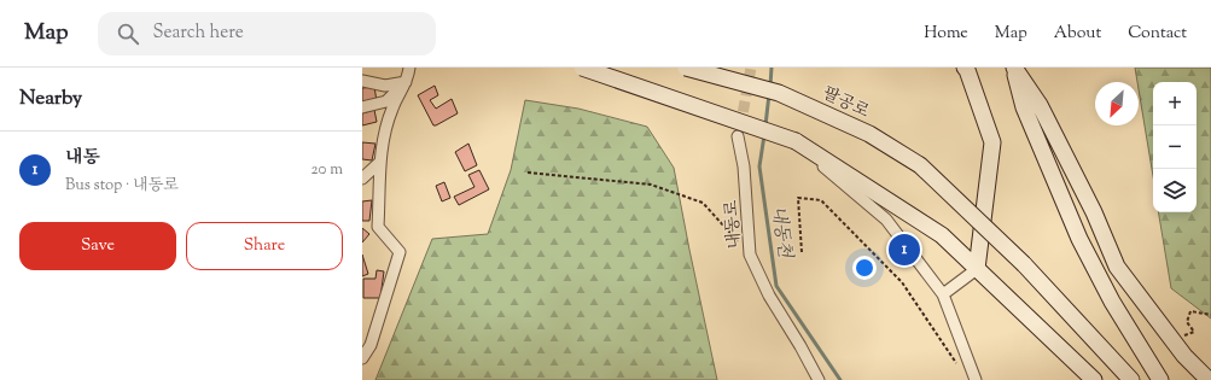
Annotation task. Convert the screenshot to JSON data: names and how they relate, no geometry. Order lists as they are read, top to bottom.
{
  "streets": {
    "main road": ["팔공로"],
    "street": ["내동로"]
  },
  "water": ["내동천"],
  "north": "bottom left",
  "page": {
    "header": "Map",
    "search": "Search here",
    "nav": [
      "Home",
      "Map",
      "About",
      "Contact"
    ],
    "heading": "Nearby",
    "map_buttons": ["+", "−"],
    "list": [
      {
        "mark": "1",
        "name": "내동",
        "note": "Bus stop · 내동로",
        "value": "20 m"
      }
    ],
    "buttons": ["Save", "Share"],
    "pins": "1"
  }
}
